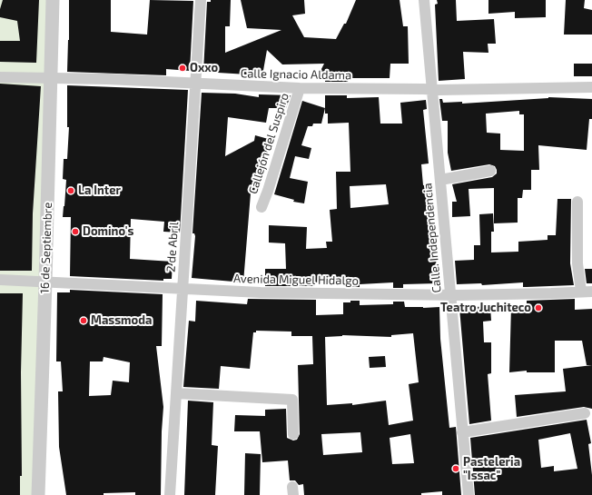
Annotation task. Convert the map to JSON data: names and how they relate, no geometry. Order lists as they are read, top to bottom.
{
  "streets": {
    "street": [
      "Calle Ignacio Aldama",
      "Callejón del Suspiro",
      "Calle. Independencia",
      "2 de Abril",
      "16 de Septiembre",
      "Avenida Miguel Hidalgo"
    ]
  },
  "crossings": [
    ["Calle Ignacio Aldama", "Callejón del Suspiro"],
    ["Calle Ignacio Aldama", "Calle. Independencia"],
    ["Calle Ignacio Aldama", "2 de Abril"],
    ["Calle Ignacio Aldama", "16 de Septiembre"],
    ["Calle. Independencia", "Avenida Miguel Hidalgo"],
    ["2 de Abril", "Avenida Miguel Hidalgo"],
    ["16 de Septiembre", "Avenida Miguel Hidalgo"]
  ],
  "places": [
    "Oxxo",
    "La Inter",
    "Domino's",
    "Teatro Juchiteco",
    "Massmoda",
    "Pasteleria \"Issac\""
  ]
}
